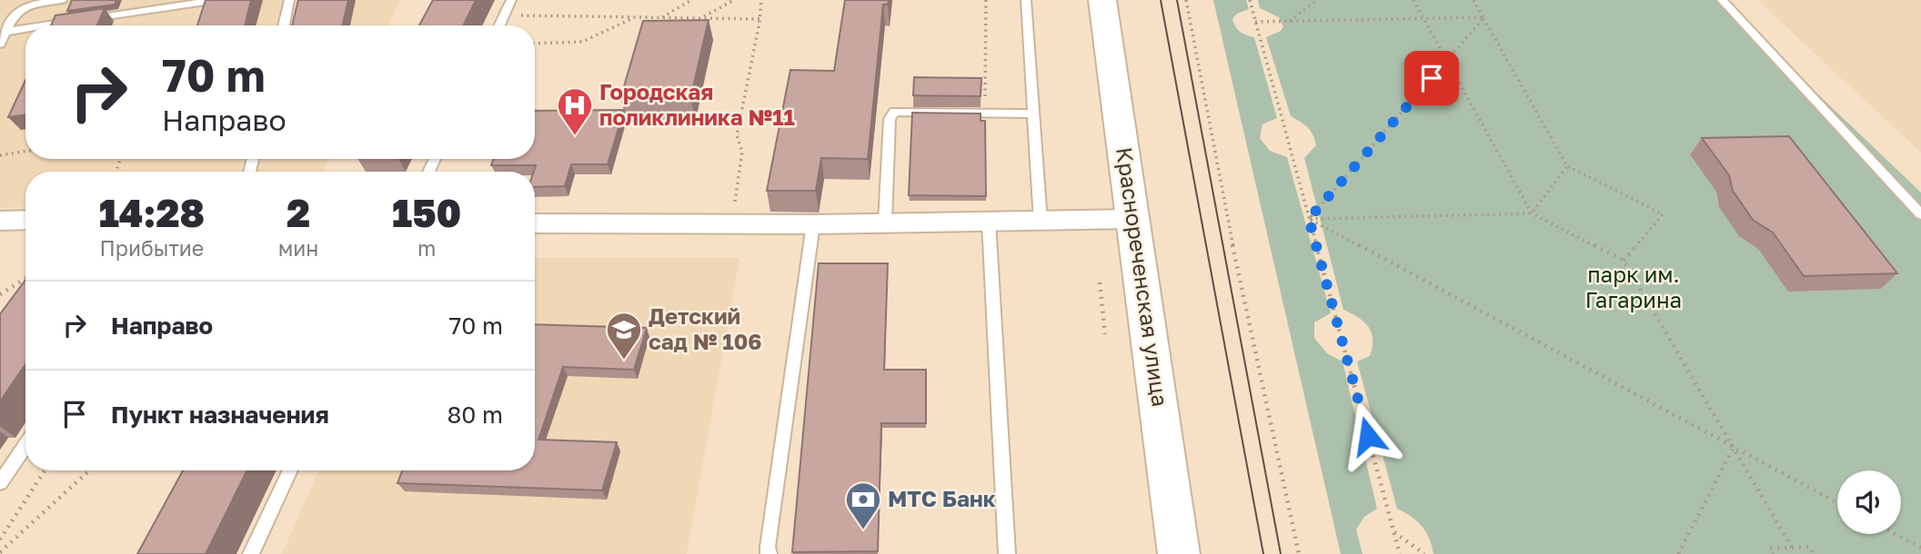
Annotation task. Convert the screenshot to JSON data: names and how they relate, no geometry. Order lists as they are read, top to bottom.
{
  "streets": {
    "main road": ["Краснореченская улица"]
  },
  "parks": ["парк им. Гагарина"],
  "places": {
    "hospital": ["Городская поликлиника №11"],
    "school or university": ["Детский сад № 106"],
    "bank": ["МТС Банк"]
  },
  "page": {
    "turn": ["70 m", "Направо"],
    "eta": [
      "14:28",
      "Прибытие",
      "2",
      "мин",
      "150",
      "m"
    ],
    "list": [
      {
        "name": "Направо",
        "value": "70 m"
      },
      {
        "name": "Пункт назначения",
        "value": "80 m"
      }
    ]
  }
}
